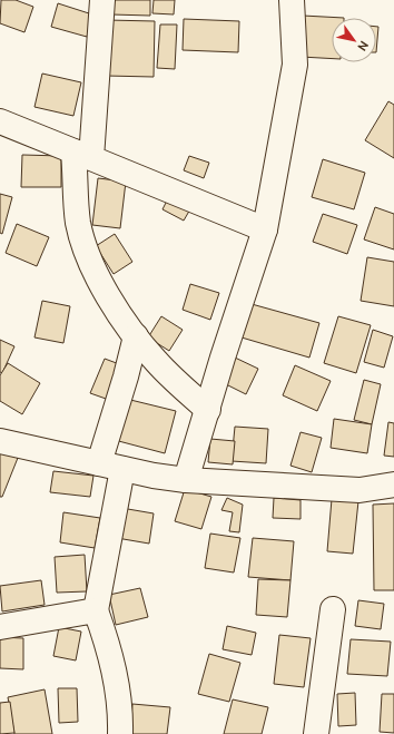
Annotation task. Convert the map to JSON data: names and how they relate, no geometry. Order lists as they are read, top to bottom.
{
  "north": "bottom right"
}
